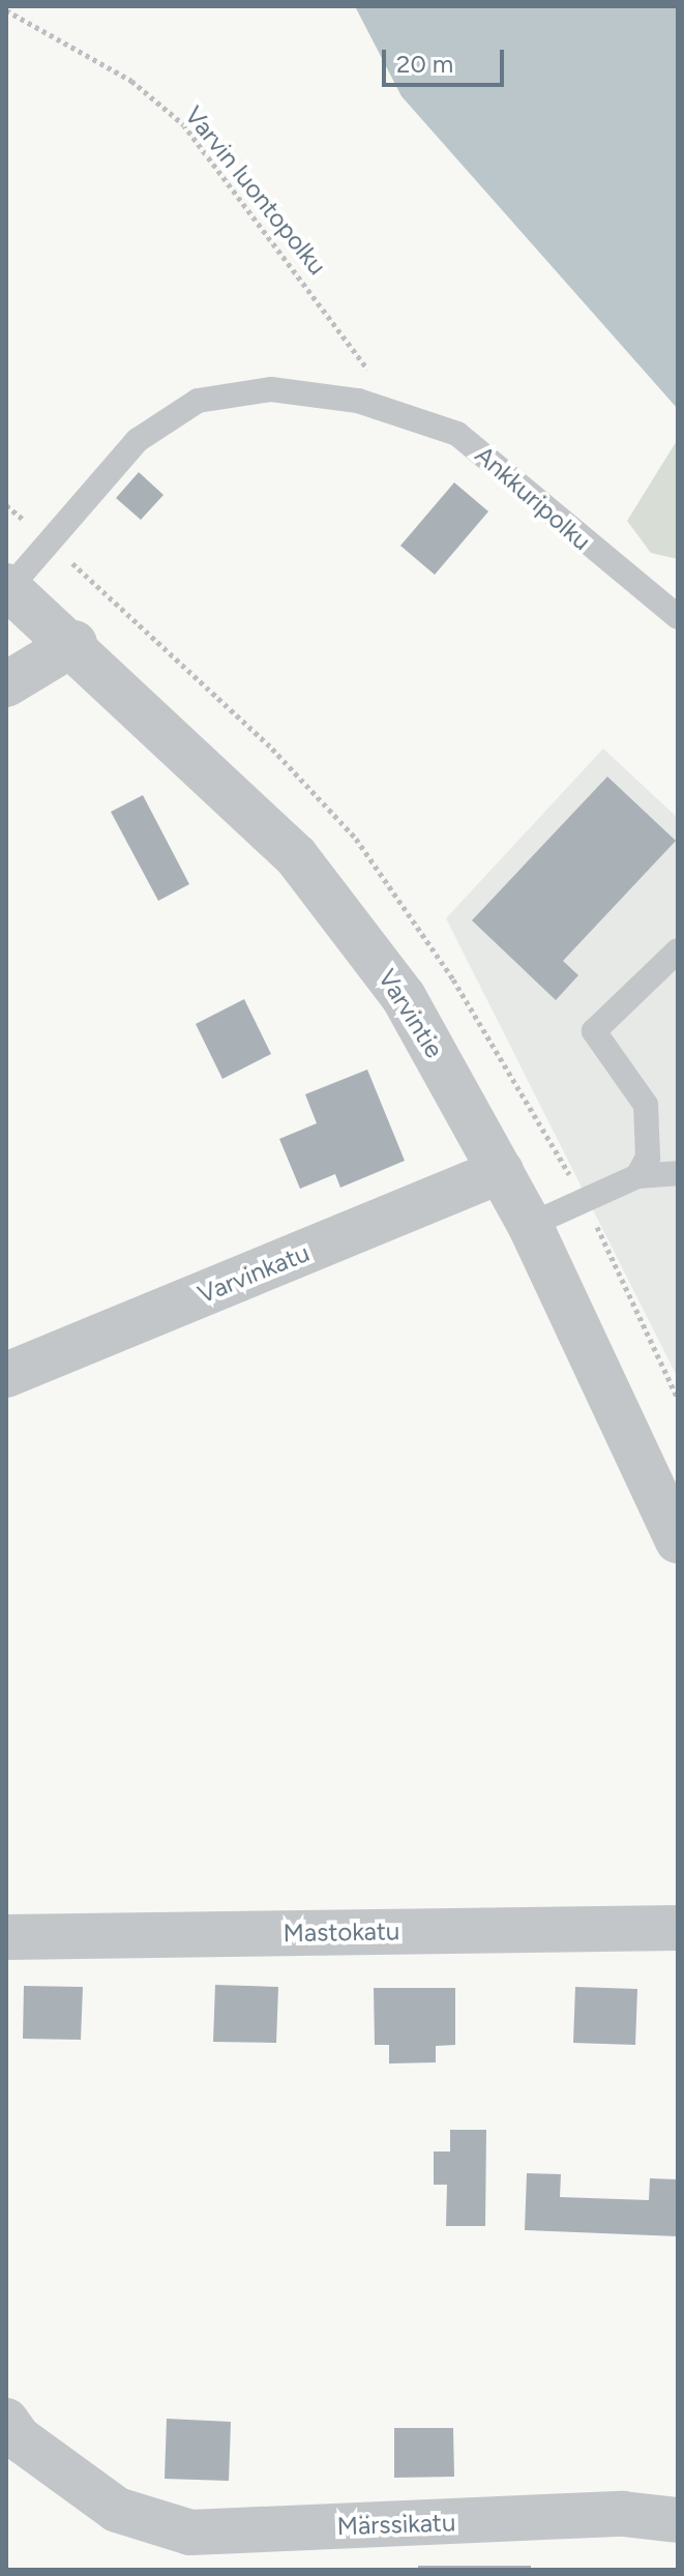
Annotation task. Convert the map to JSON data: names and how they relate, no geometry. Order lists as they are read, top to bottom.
{
  "streets": {
    "street": [
      "Varvintie",
      "Varvinkatu",
      "Mastokatu",
      "Märssikatu"
    ],
    "lane": ["Ankkuripolku"],
    "path": ["Varvin luontopolku"]
  },
  "crossings": [
    ["Varvin luontopolku", "Ankkuripolku"],
    ["Ankkuripolku", "Varvintie"],
    ["Varvintie", "Varvinkatu"]
  ],
  "scale_bar": "20 m"
}
